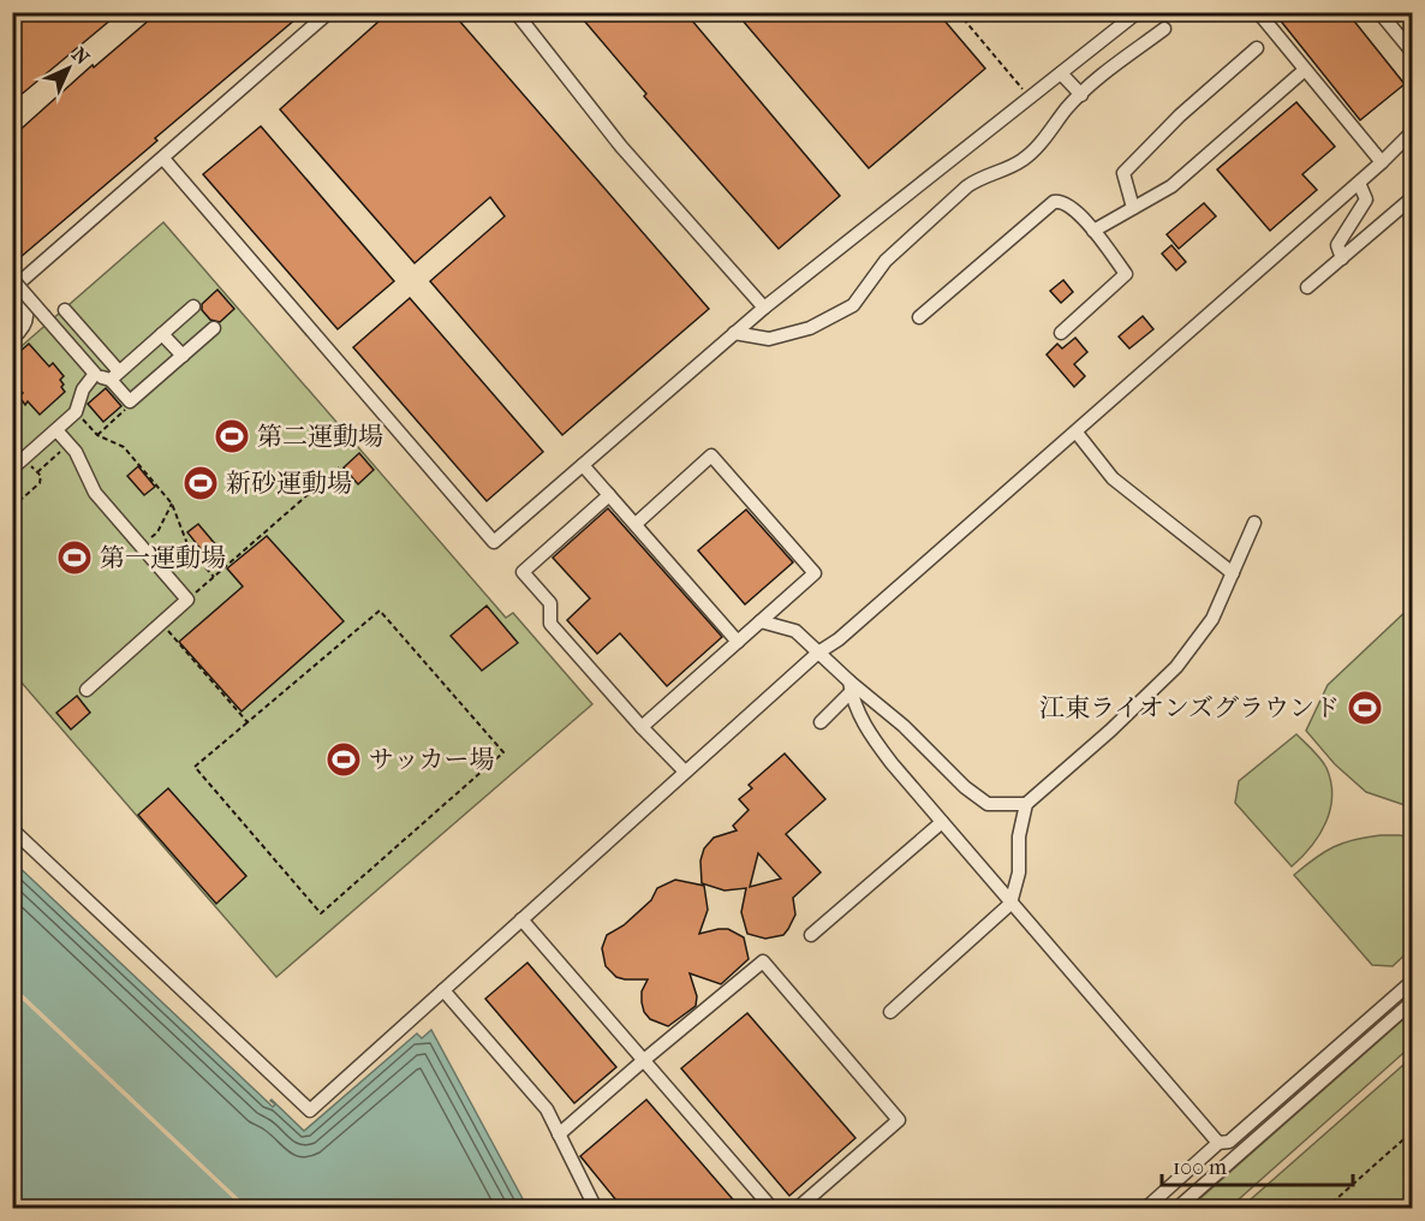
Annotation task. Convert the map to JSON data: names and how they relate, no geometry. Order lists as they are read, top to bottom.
{
  "places": {
    "sports": [
      "第二運動場",
      "新砂運動場",
      "第一運動場",
      "江東ライオンズグラウンド",
      "サッカー場"
    ]
  },
  "scale_bar": "100 m",
  "north": "top right"
}
